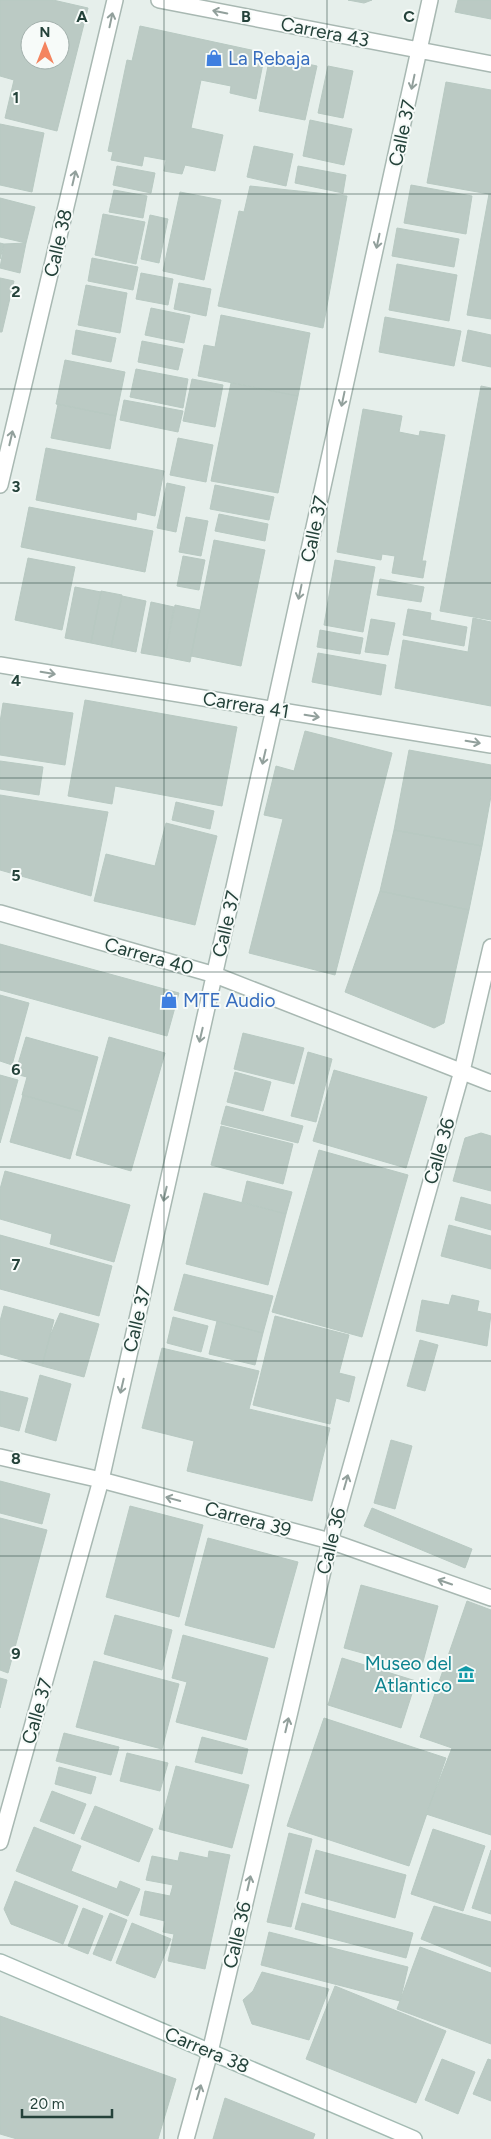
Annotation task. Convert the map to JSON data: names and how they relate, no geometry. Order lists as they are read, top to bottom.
{
  "streets": {
    "street": [
      "Carrera 43",
      "Calle 37",
      "Calle 38",
      "Carrera 41",
      "Carrera 40",
      "Calle 36",
      "Carrera 39",
      "Carrera 38"
    ]
  },
  "crossings": [
    ["Carrera 43", "Calle 37"],
    ["Calle 37", "Carrera 41"],
    ["Calle 37", "Carrera 40"],
    ["Calle 37", "Carrera 39"],
    ["Carrera 40", "Calle 36"],
    ["Calle 36", "Carrera 39"],
    ["Calle 36", "Carrera 38"]
  ],
  "one_way": [
    "Carrera 43",
    "Calle 37",
    "Calle 38",
    "Carrera 41",
    "Calle 36",
    "Carrera 39"
  ],
  "places": {
    "shop": ["La Rebaja", "MTE Audio"],
    "museum": ["Museo del Atlantico"]
  },
  "scale_bar": "20 m",
  "north": "top",
  "grid": {
    "columns": ["A", "B", "C"],
    "rows": [
      "1",
      "2",
      "3",
      "4",
      "5",
      "6",
      "7",
      "8",
      "9"
    ]
  }
}
